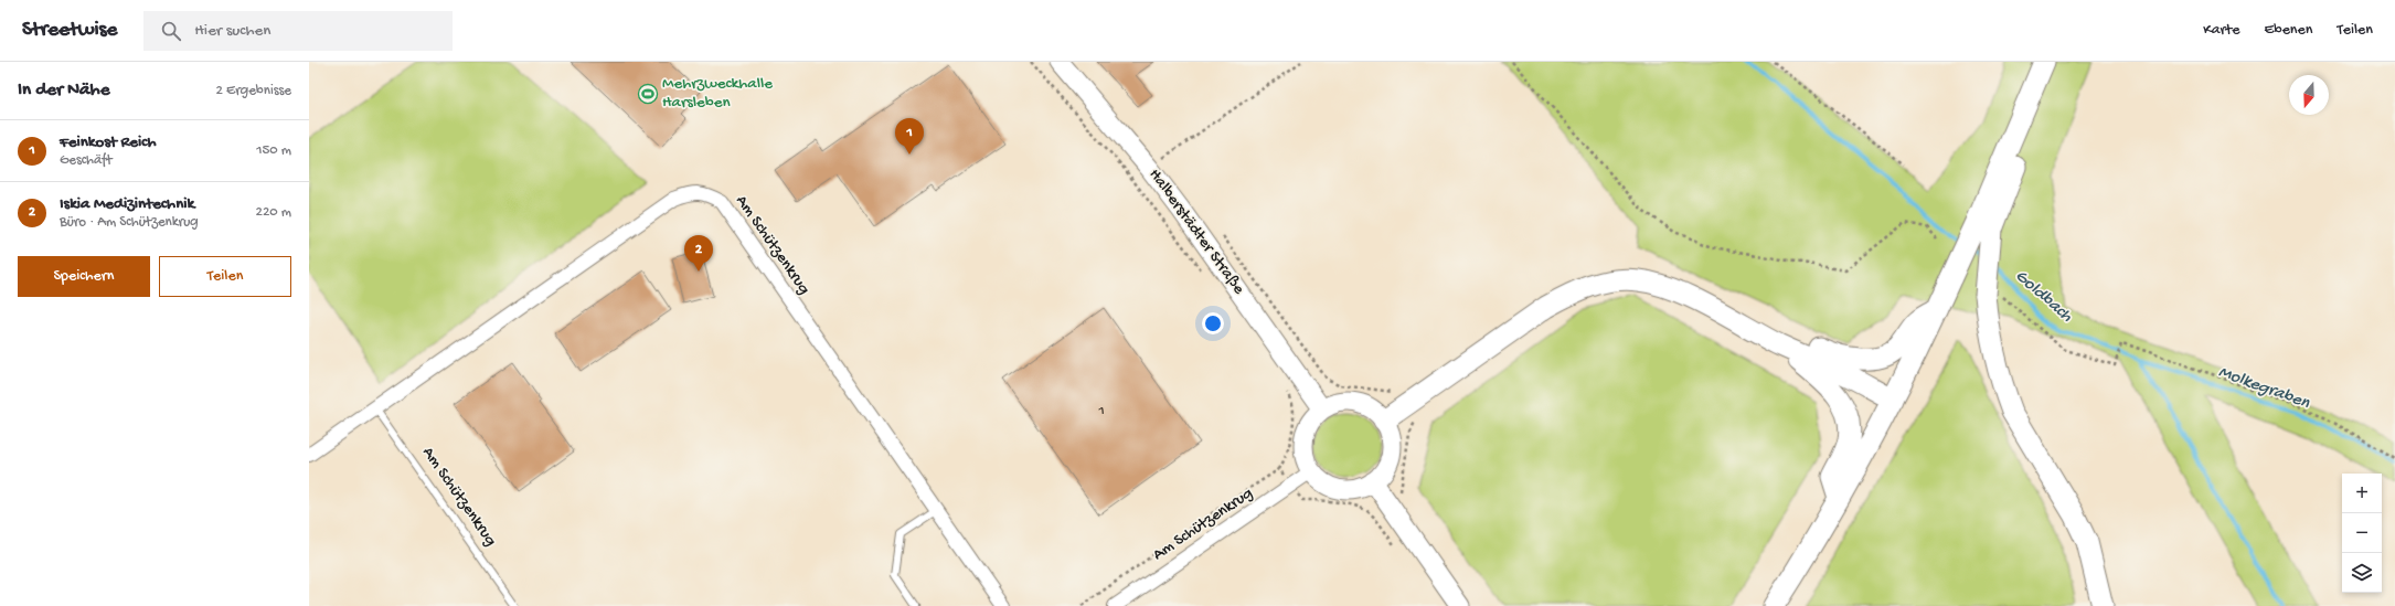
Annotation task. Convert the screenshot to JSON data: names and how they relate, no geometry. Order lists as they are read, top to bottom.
{
  "streets": {
    "main road": ["Halberstädter Straße"],
    "street": ["Am Schützenkrug"]
  },
  "crossings": [
    ["Halberstädter Straße", "Am Schützenkrug"]
  ],
  "water": ["Goldbach", "Molkegraben"],
  "places": {
    "sports": ["Mehrzweckhalle Harsleben"]
  },
  "house_numbers": ["1"],
  "north": "bottom",
  "page": {
    "header": "Streetwise",
    "search": "Hier suchen",
    "nav": ["Karte", "Ebenen", "Teilen"],
    "heading": ["In der Nähe", "2 Ergebnisse"],
    "pins": ["1", "2"],
    "list": [
      {
        "mark": "1",
        "name": "Feinkost Reich",
        "note": "Geschäft",
        "value": "150 m"
      },
      {
        "mark": "2",
        "name": "Iskia Medizintechnik",
        "note": "Büro · Am Schützenkrug",
        "value": "220 m"
      }
    ],
    "buttons": ["Speichern", "Teilen"],
    "map_buttons": ["+", "−"]
  }
}
